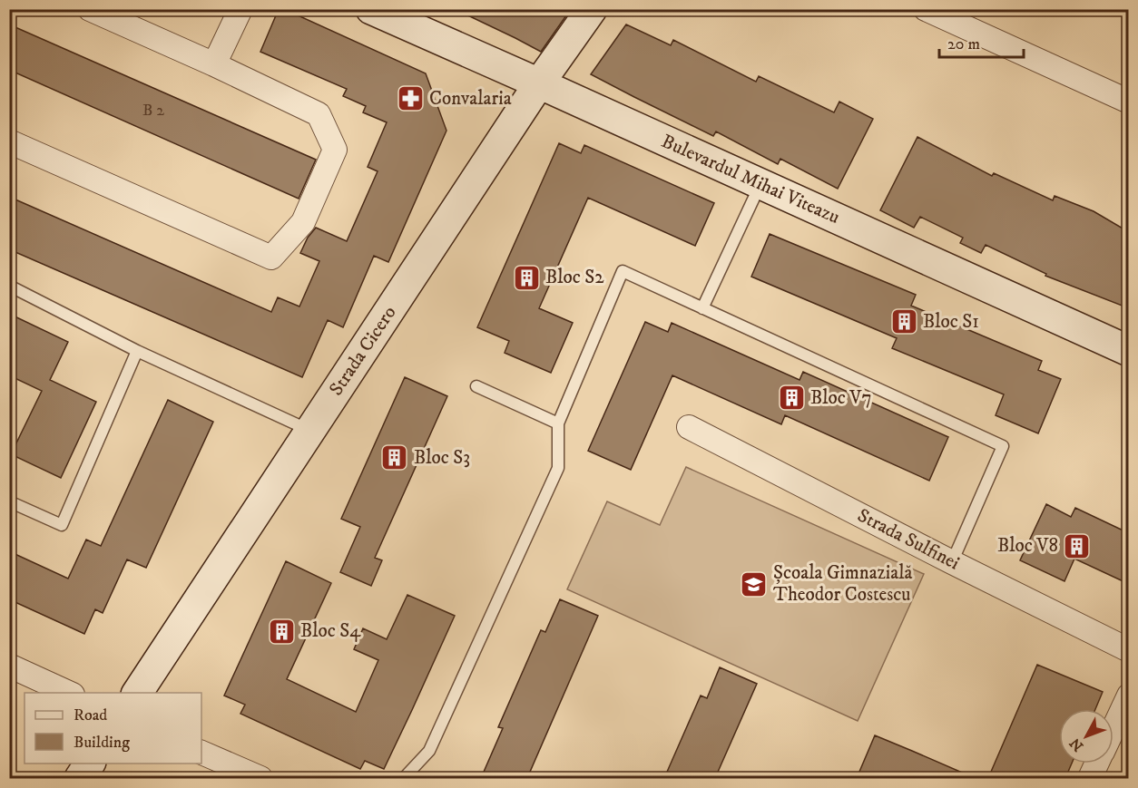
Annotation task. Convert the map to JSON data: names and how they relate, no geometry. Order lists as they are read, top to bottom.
{
  "streets": {
    "main road": ["Bulevardul Mihai Viteazu", "Strada Cicero"],
    "street": ["Strada Sulfinei"]
  },
  "crossings": [
    ["Bulevardul Mihai Viteazu", "Strada Cicero"]
  ],
  "places": {
    "pharmacy": ["Convalaria"],
    "building": [
      "Bloc S2",
      "Bloc S1",
      "Bloc V7",
      "Bloc S3",
      "Bloc V8",
      "Bloc S4"
    ],
    "school or university": ["Școala Gimnazială Theodor Costescu"]
  },
  "house_numbers": ["B 2"],
  "legend": ["Road", "Building"],
  "scale_bar": "20 m",
  "north": "bottom left"
}
